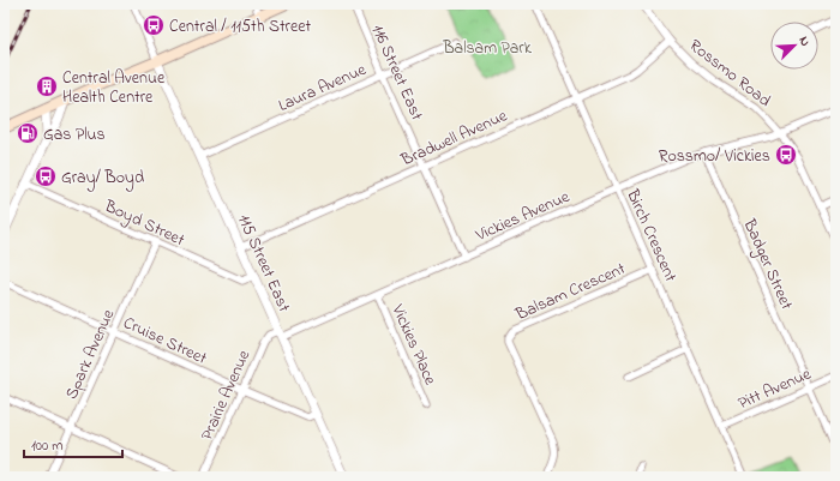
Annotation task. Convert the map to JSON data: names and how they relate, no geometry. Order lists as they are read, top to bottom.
{
  "streets": {
    "street": [
      "116 Street East",
      "Rossmo Road",
      "Laura Avenue",
      "Bradwell Avenue",
      "Vickies Avenue",
      "Boyd Street",
      "Birch Crescent",
      "115 Street East",
      "Badger Street",
      "Balsam Crescent",
      "Cruise Street",
      "Vickies Place",
      "Spark Avenue",
      "Pitt Avenue",
      "Prairie Avenue"
    ]
  },
  "crossings": [
    ["116 Street East", "Laura Avenue"],
    ["116 Street East", "Bradwell Avenue"],
    ["116 Street East", "Vickies Avenue"],
    ["Rossmo Road", "Bradwell Avenue"],
    ["Rossmo Road", "Vickies Avenue"],
    ["Laura Avenue", "115 Street East"],
    ["Bradwell Avenue", "Birch Crescent"],
    ["Bradwell Avenue", "115 Street East"],
    ["Vickies Avenue", "Birch Crescent"],
    ["Vickies Avenue", "115 Street East"],
    ["Vickies Avenue", "Badger Street"],
    ["Vickies Avenue", "Vickies Place"],
    ["Vickies Avenue", "Prairie Avenue"],
    ["Boyd Street", "115 Street East"],
    ["Boyd Street", "Spark Avenue"],
    ["Birch Crescent", "Balsam Crescent"],
    ["Birch Crescent", "Pitt Avenue"],
    ["115 Street East", "Cruise Street"],
    ["115 Street East", "Prairie Avenue"],
    ["Badger Street", "Pitt Avenue"],
    ["Cruise Street", "Spark Avenue"],
    ["Cruise Street", "Prairie Avenue"]
  ],
  "parks": ["Balsam Park"],
  "places": {
    "bus stop": ["Central / 115th Street", "Rossmo/ Vickies", "Gray/ Boyd"],
    "building": ["Central Avenue Health Centre"],
    "fuel station": ["Gas Plus"]
  },
  "scale_bar": "100 m",
  "north": "top right"
}
